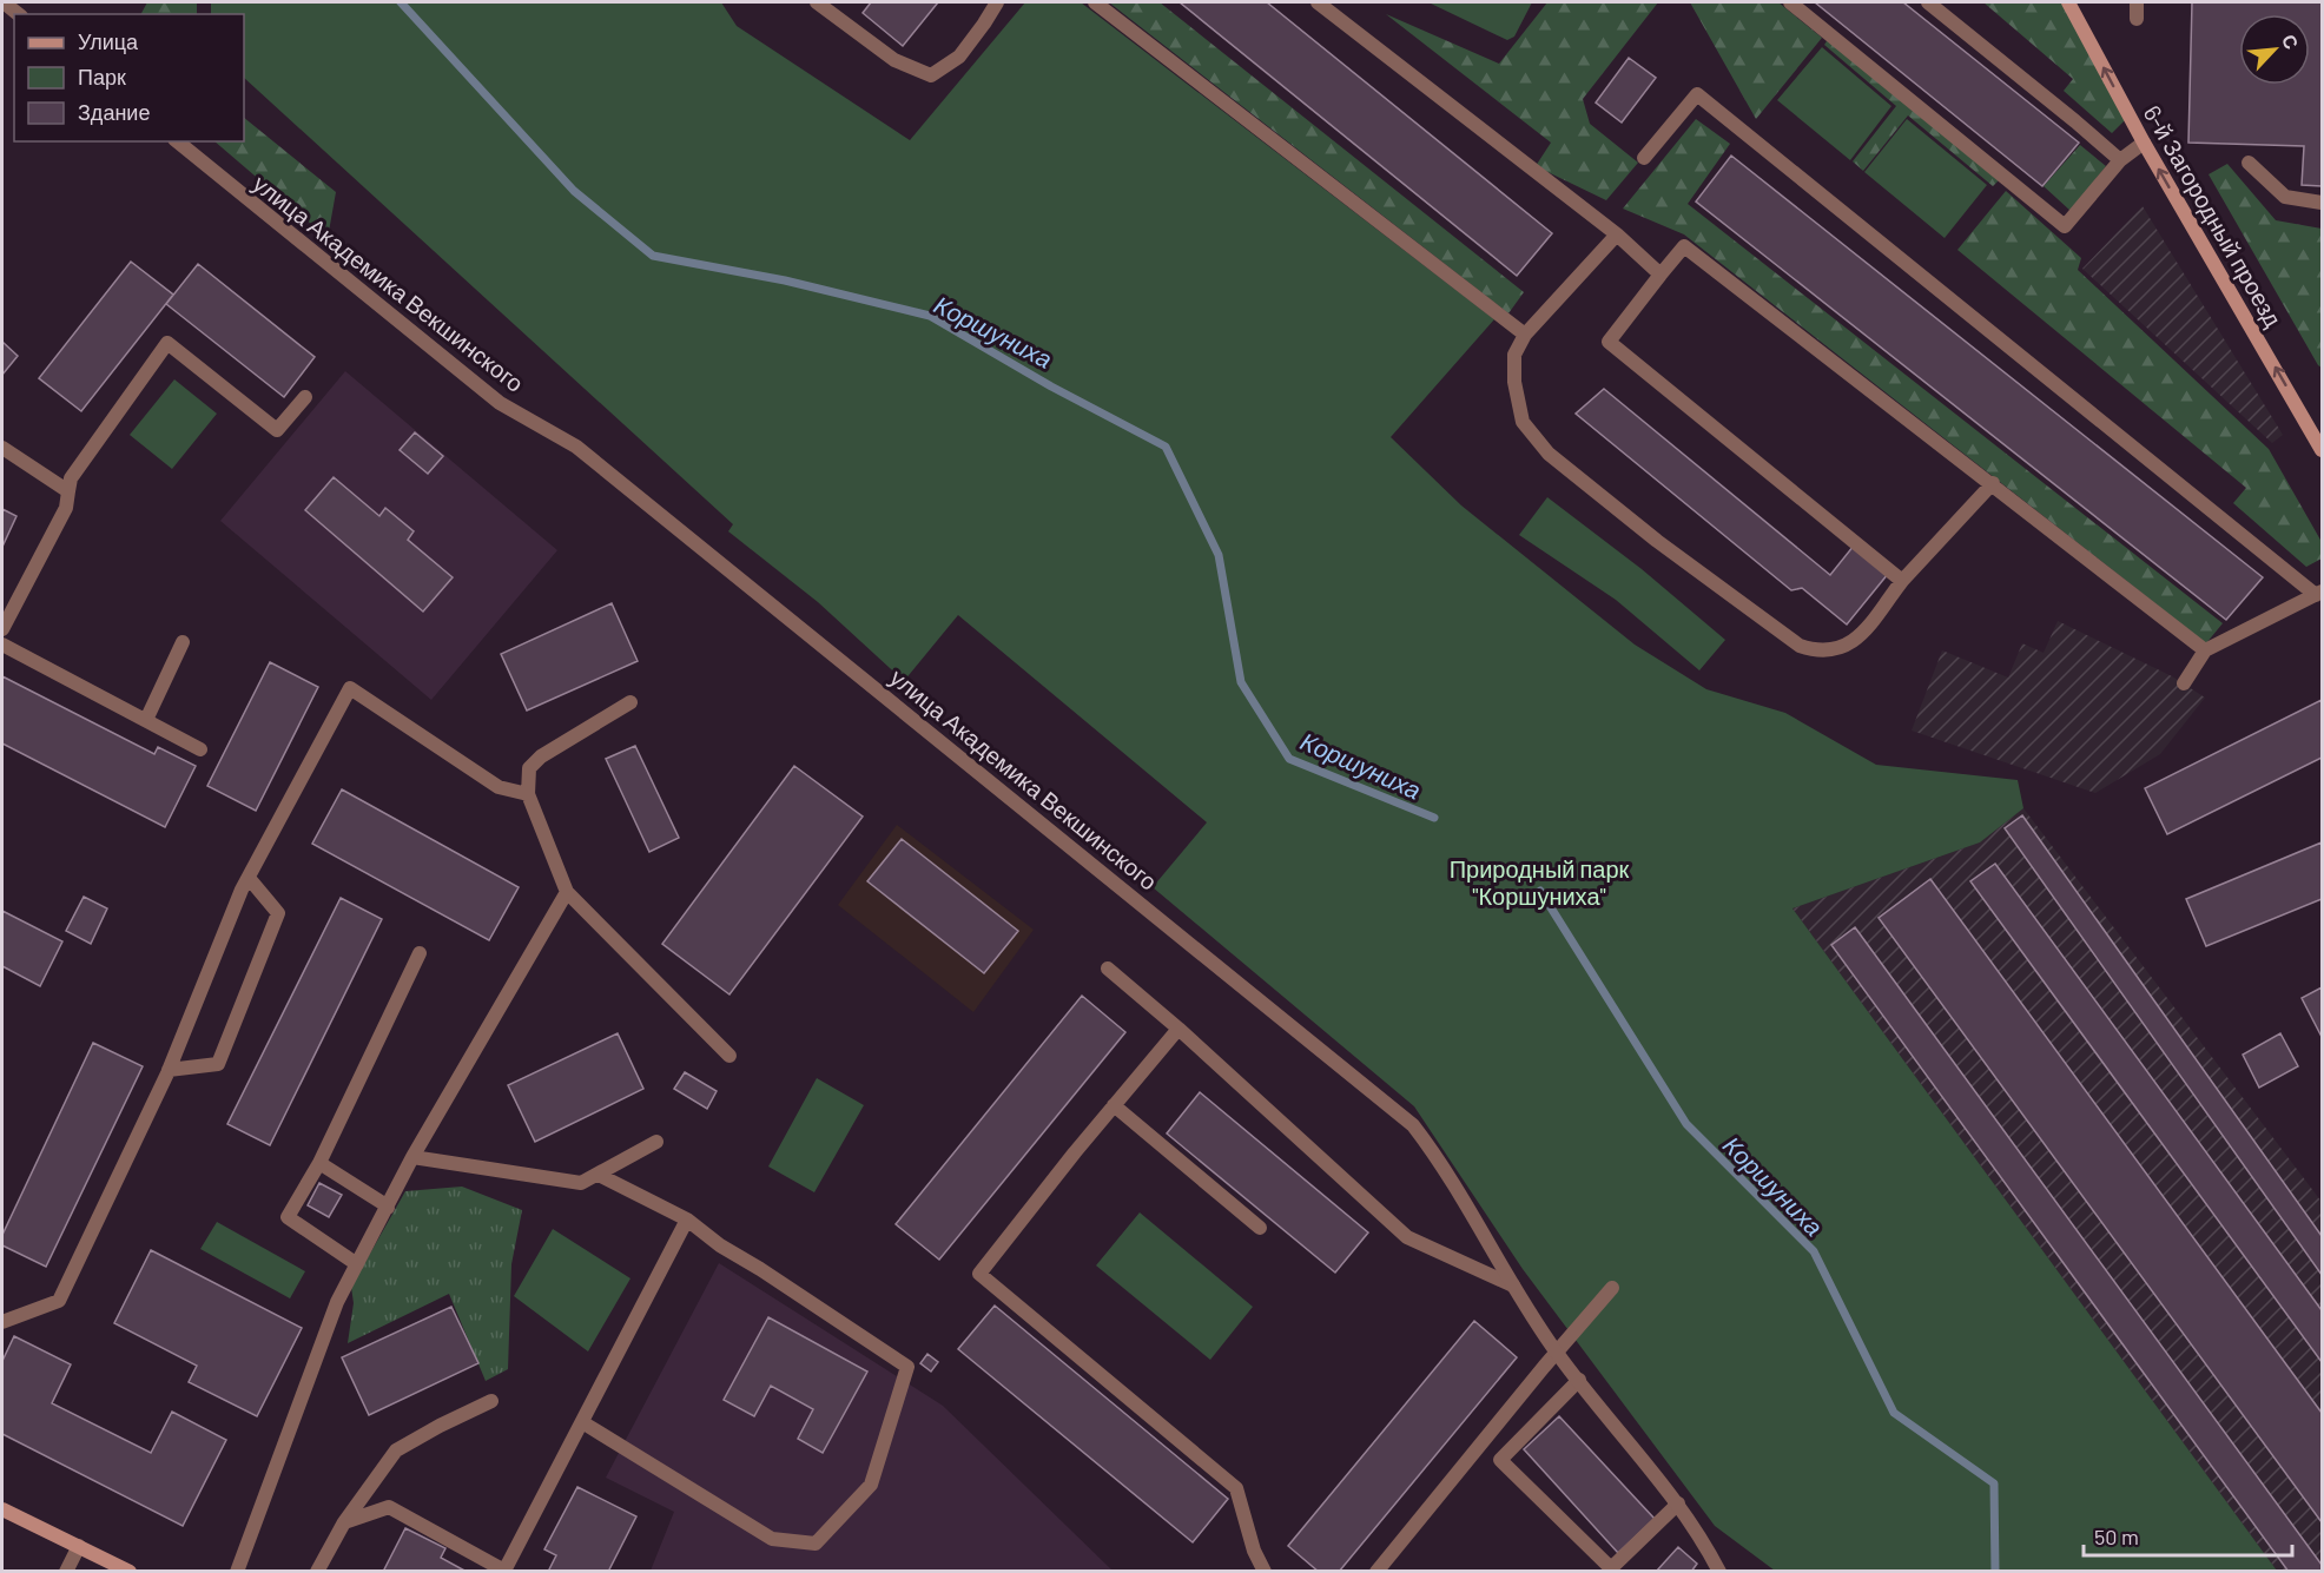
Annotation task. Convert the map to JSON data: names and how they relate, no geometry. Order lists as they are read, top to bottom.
{
  "streets": {
    "street": ["6-й Загородный проезд", "улица Академика Векшинского"]
  },
  "water": ["Коршуниха"],
  "parks": ["Природный парк \"Коршуниха\""],
  "legend": ["Улица", "Парк", "Здание"],
  "scale_bar": "50 m",
  "north": "top right"
}
